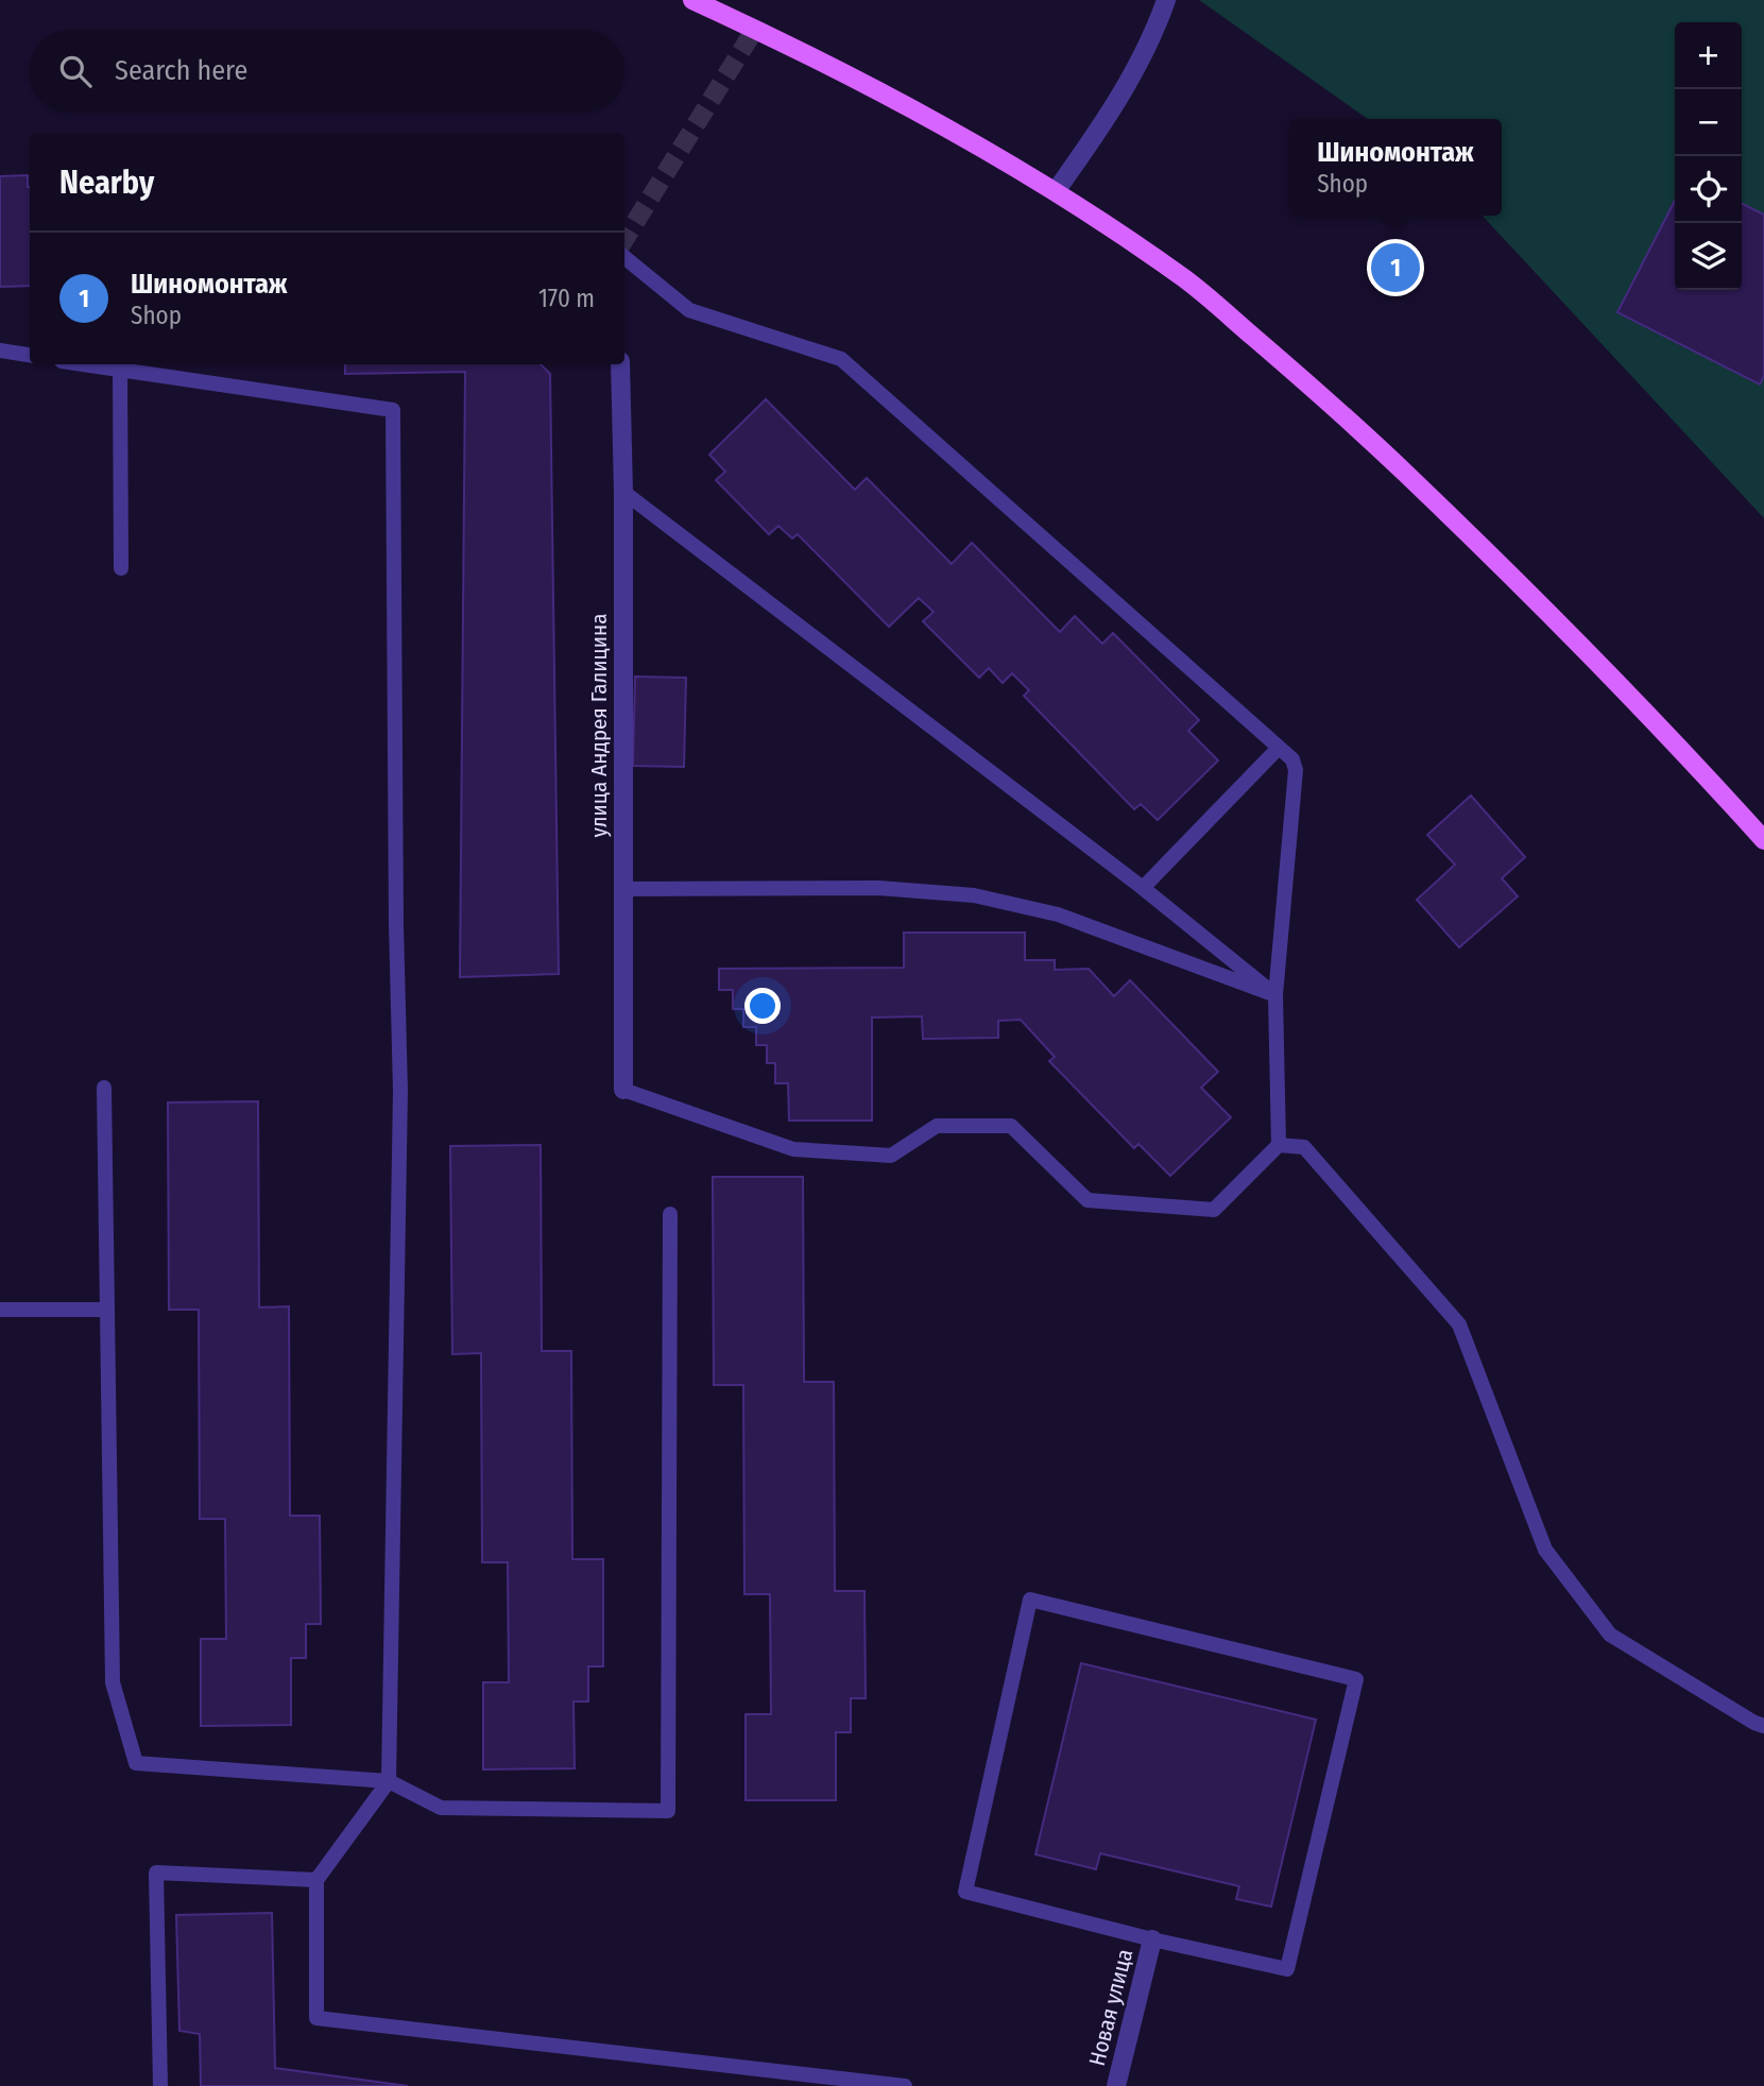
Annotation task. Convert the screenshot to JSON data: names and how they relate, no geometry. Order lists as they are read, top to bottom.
{
  "streets": {
    "street": ["улица Андрея Галицина", "Новая улица"]
  },
  "page": {
    "map_buttons": ["+", "−"],
    "search": "Search here",
    "popup": ["Шиномонтаж", "Shop"],
    "heading": "Nearby",
    "list": [
      {
        "mark": "1",
        "name": "Шиномонтаж",
        "note": "Shop",
        "value": "170 m"
      }
    ],
    "pins": "1"
  }
}
